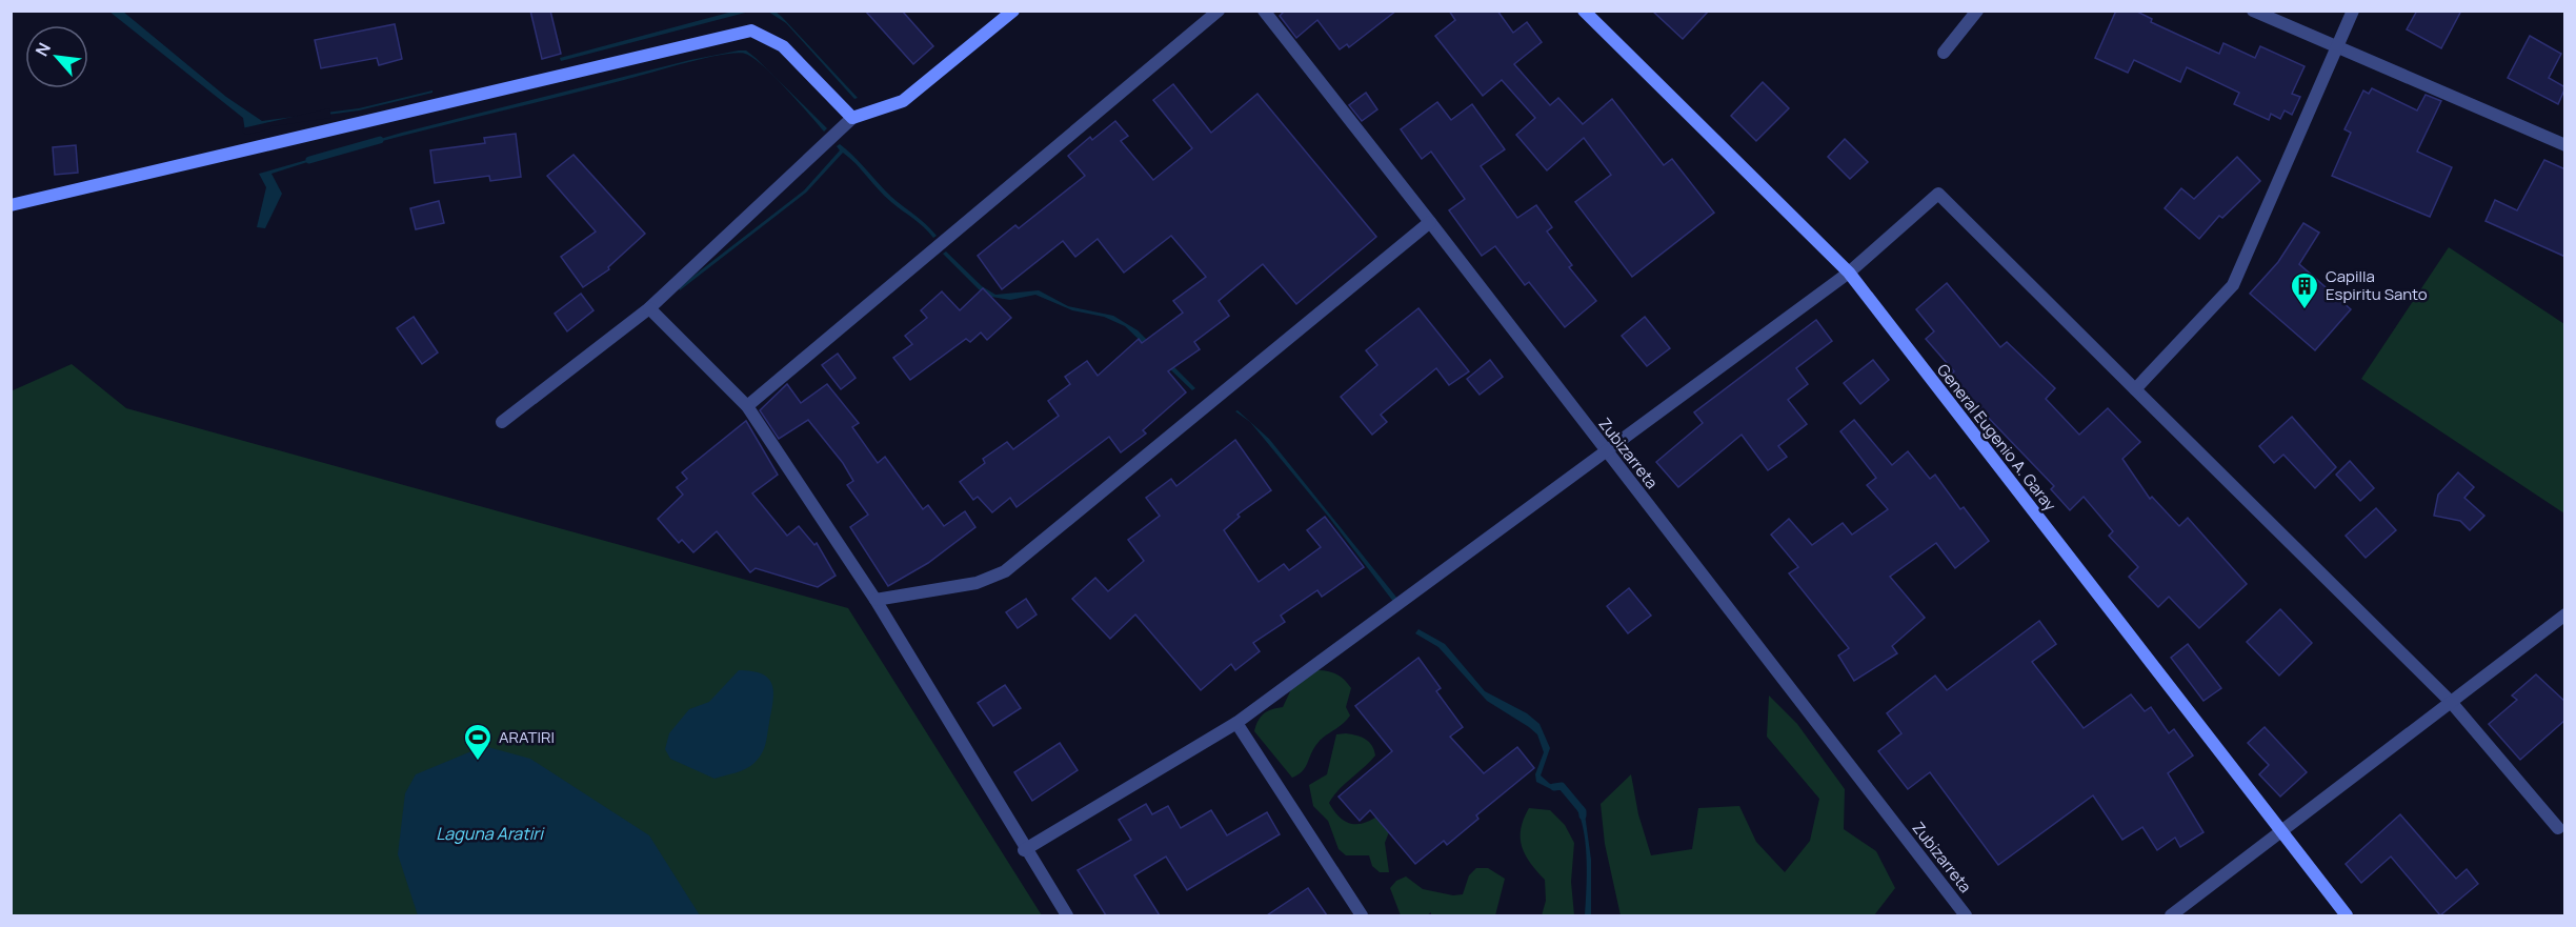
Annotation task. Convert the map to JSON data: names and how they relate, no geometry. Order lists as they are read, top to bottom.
{
  "streets": {
    "street": ["General Eugenio A. Garay", "Zubizarreta"]
  },
  "water": ["Laguna Aratiri"],
  "places": {
    "building": ["Capilla Espiritu Santo"],
    "sports": ["ARATIRI"]
  },
  "north": "top left"
}
